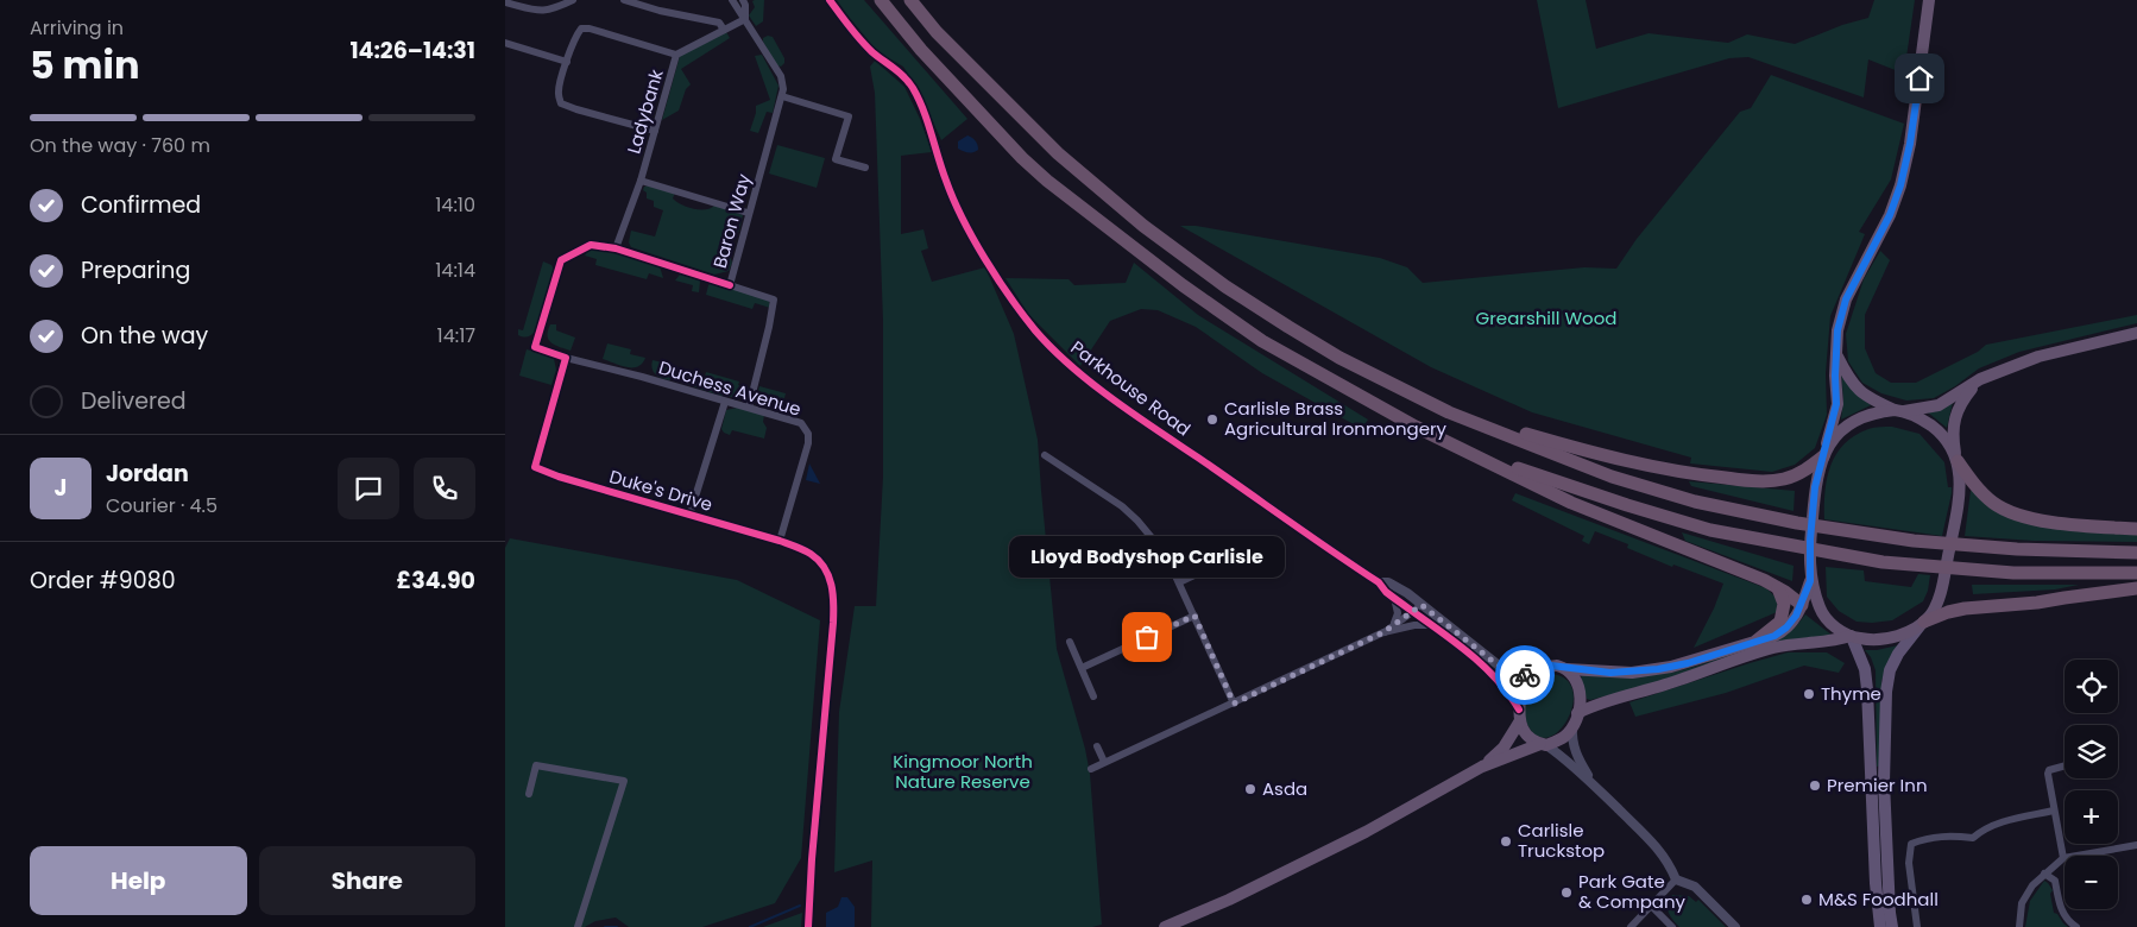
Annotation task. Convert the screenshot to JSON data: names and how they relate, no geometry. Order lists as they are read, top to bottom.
{
  "streets": {
    "street": [
      "Ladybank",
      "Baron Way",
      "Duchess Avenue",
      "Parkhouse Road",
      "Duke's Drive"
    ]
  },
  "crossings": [
    ["Ladybank", "Baron Way"],
    ["Baron Way", "Duchess Avenue"],
    ["Duchess Avenue", "Duke's Drive"]
  ],
  "parks": ["Grearshill Wood", "Kingmoor North Nature Reserve"],
  "places": [
    "Carlisle Brass Agricultural Ironmongery",
    "Lloyd Bodyshop Carlisle",
    "Thyme",
    "Premier Inn",
    "Asda",
    "Carlisle Truckstop",
    "Park Gate & Company",
    "M&S Foodhall"
  ],
  "page": {
    "heading": ["5 min", "Arriving in", "14:26–14:31"],
    "panel": [
      "Jordan",
      "Courier · 4.5",
      "Order #9080",
      "£34.90"
    ],
    "bar": "On the way · 760 m",
    "list": [
      ["Confirmed", "14:10"],
      ["Preparing", "14:14"],
      ["On the way", "14:17"],
      "Delivered"
    ],
    "round": "J",
    "bubble": "Lloyd Bodyshop Carlisle",
    "map_buttons": ["+", "−"],
    "buttons": ["Help", "Share"]
  }
}
